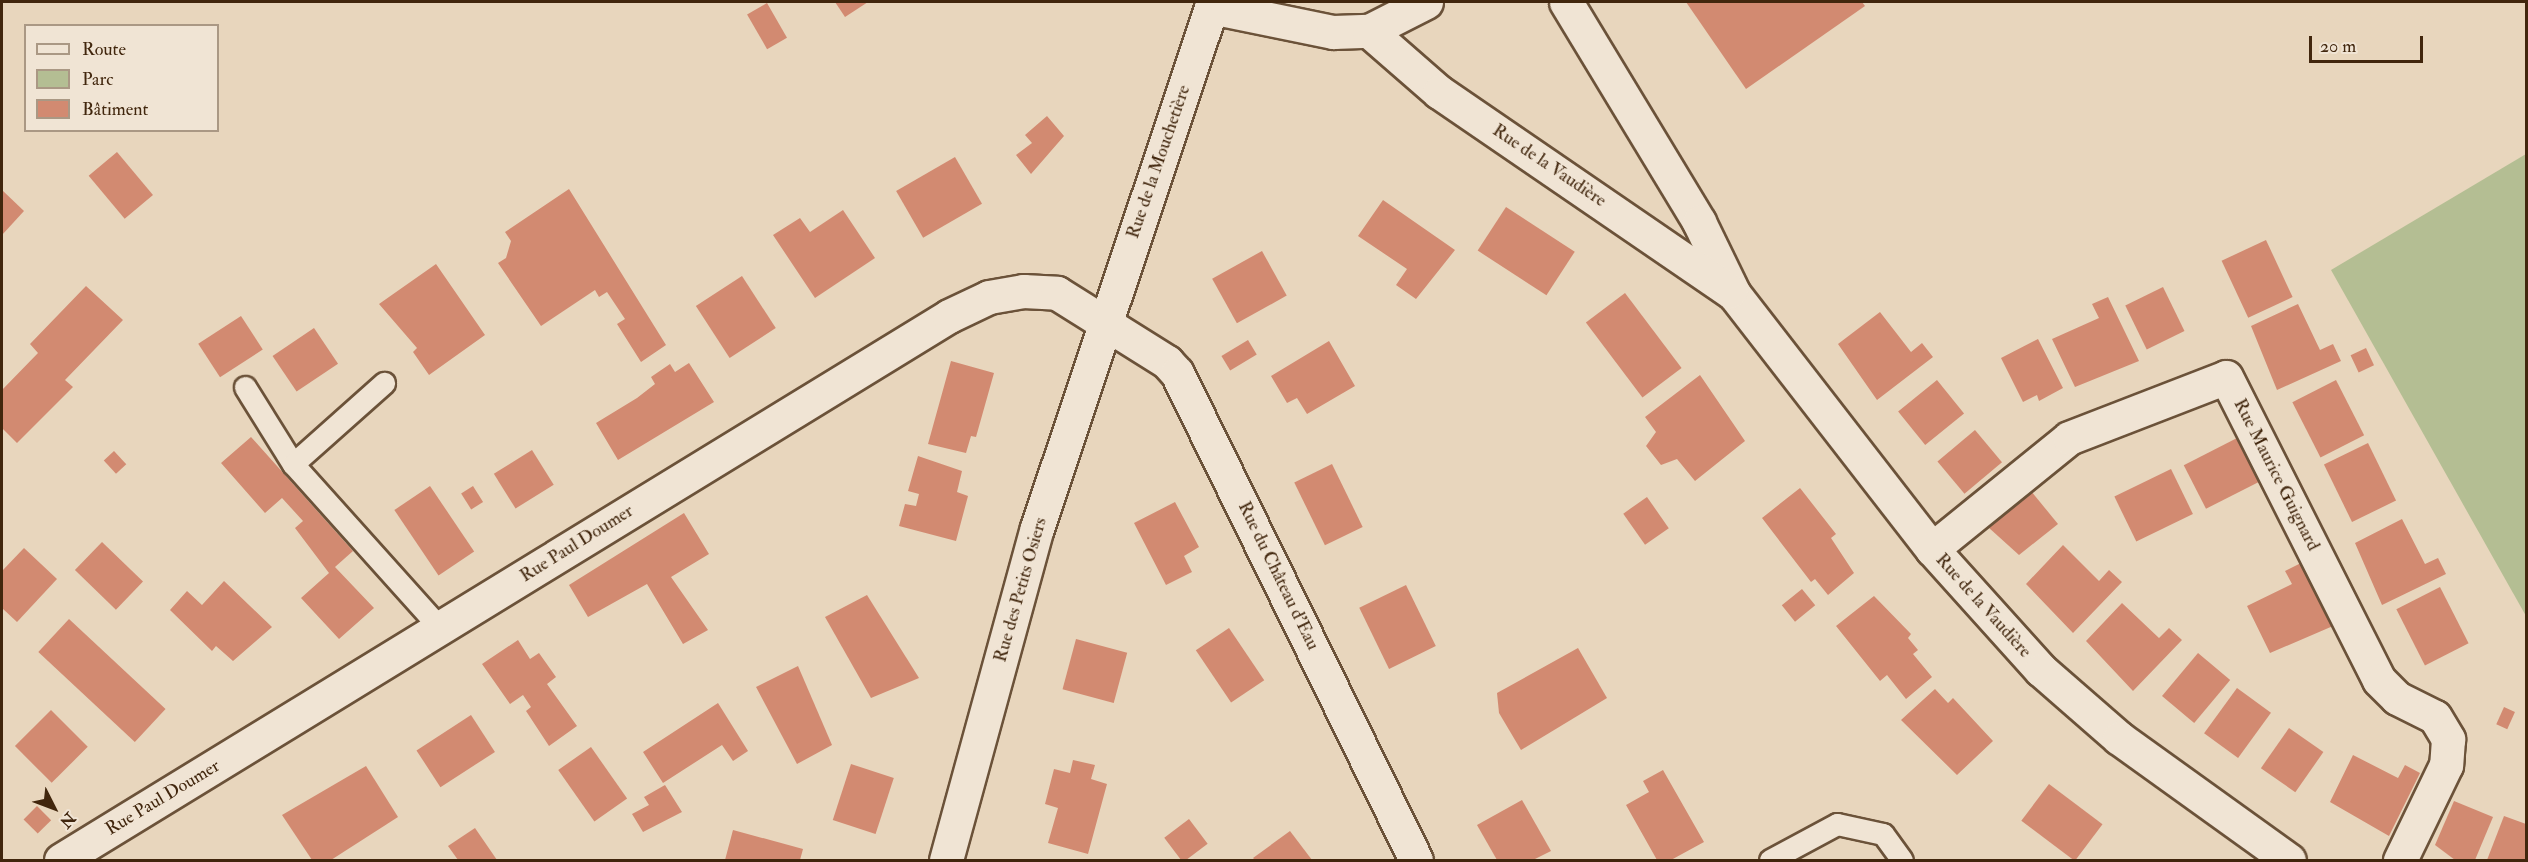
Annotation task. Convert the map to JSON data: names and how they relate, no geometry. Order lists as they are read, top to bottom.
{
  "streets": {
    "street": [
      "Rue de la Mouchetière",
      "Rue de la Vaudière",
      "Rue Maurice Guignard",
      "Rue Paul Doumer",
      "Rue du Château d'Eau",
      "Rue des Petits Osiers"
    ]
  },
  "crossings": [
    ["Rue de la Mouchetière", "Rue Paul Doumer"],
    ["Rue de la Mouchetière", "Rue du Château d'Eau"],
    ["Rue de la Mouchetière", "Rue des Petits Osiers"],
    ["Rue de la Vaudière", "Rue Maurice Guignard"],
    ["Rue Paul Doumer", "Rue du Château d'Eau"],
    ["Rue Paul Doumer", "Rue des Petits Osiers"],
    ["Rue du Château d'Eau", "Rue des Petits Osiers"]
  ],
  "legend": ["Route", "Parc", "Bâtiment"],
  "scale_bar": "20 m",
  "north": "bottom right"
}
